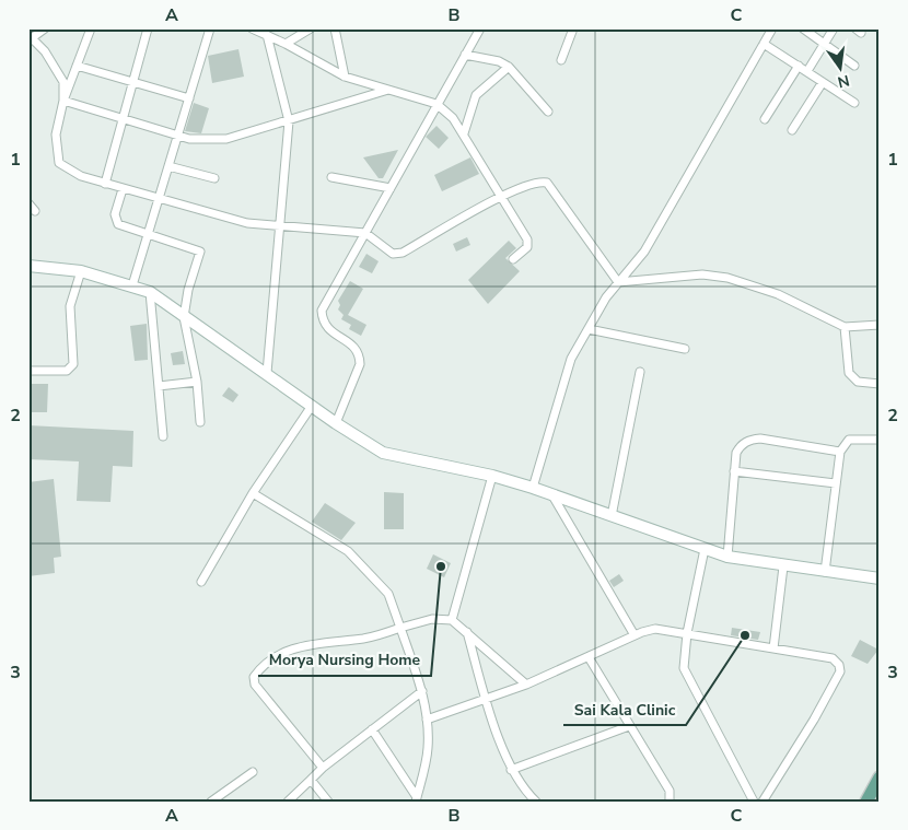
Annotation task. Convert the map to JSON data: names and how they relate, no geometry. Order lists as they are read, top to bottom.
{
  "places": ["Morya Nursing Home", "Sai Kala Clinic"],
  "north": "bottom",
  "grid": {
    "columns": ["A", "B", "C"],
    "rows": ["1", "2", "3"]
  }
}
